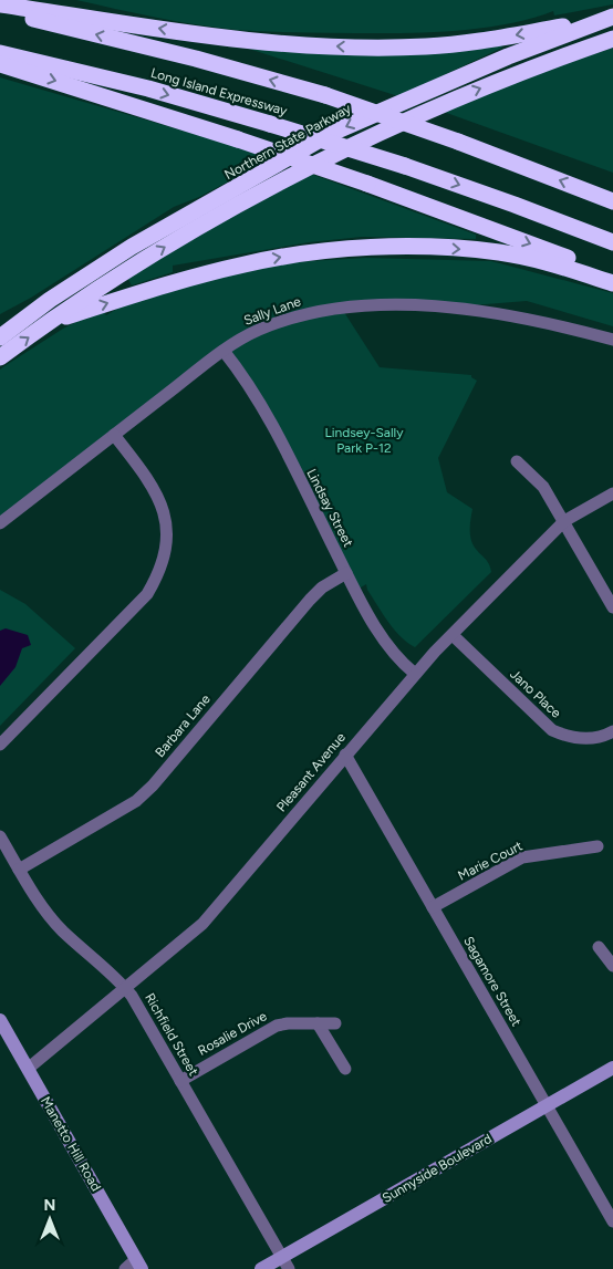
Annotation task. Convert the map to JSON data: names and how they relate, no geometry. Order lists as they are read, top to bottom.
{
  "streets": {
    "highway": ["Long Island Expressway", "Northern State Parkway"],
    "main road": ["Manetto Hill Road", "Sunnyside Boulevard"],
    "street": [
      "Sally Lane",
      "Lindsay Street",
      "Jano Place",
      "Barbara Lane",
      "Pleasant Avenue",
      "Marie Court",
      "Sagamore Street",
      "Rosalie Drive",
      "Richfield Street"
    ]
  },
  "crossings": [
    ["Sally Lane", "Lindsay Street"],
    ["Lindsay Street", "Barbara Lane"],
    ["Lindsay Street", "Pleasant Avenue"],
    ["Jano Place", "Pleasant Avenue"],
    ["Barbara Lane", "Richfield Street"],
    ["Pleasant Avenue", "Sagamore Street"],
    ["Pleasant Avenue", "Richfield Street"],
    ["Pleasant Avenue", "Manetto Hill Road"],
    ["Marie Court", "Sagamore Street"],
    ["Sagamore Street", "Sunnyside Boulevard"],
    ["Rosalie Drive", "Richfield Street"],
    ["Richfield Street", "Sunnyside Boulevard"]
  ],
  "parks": ["Lindsey-Sally Park P-12"],
  "north": "top"
}
